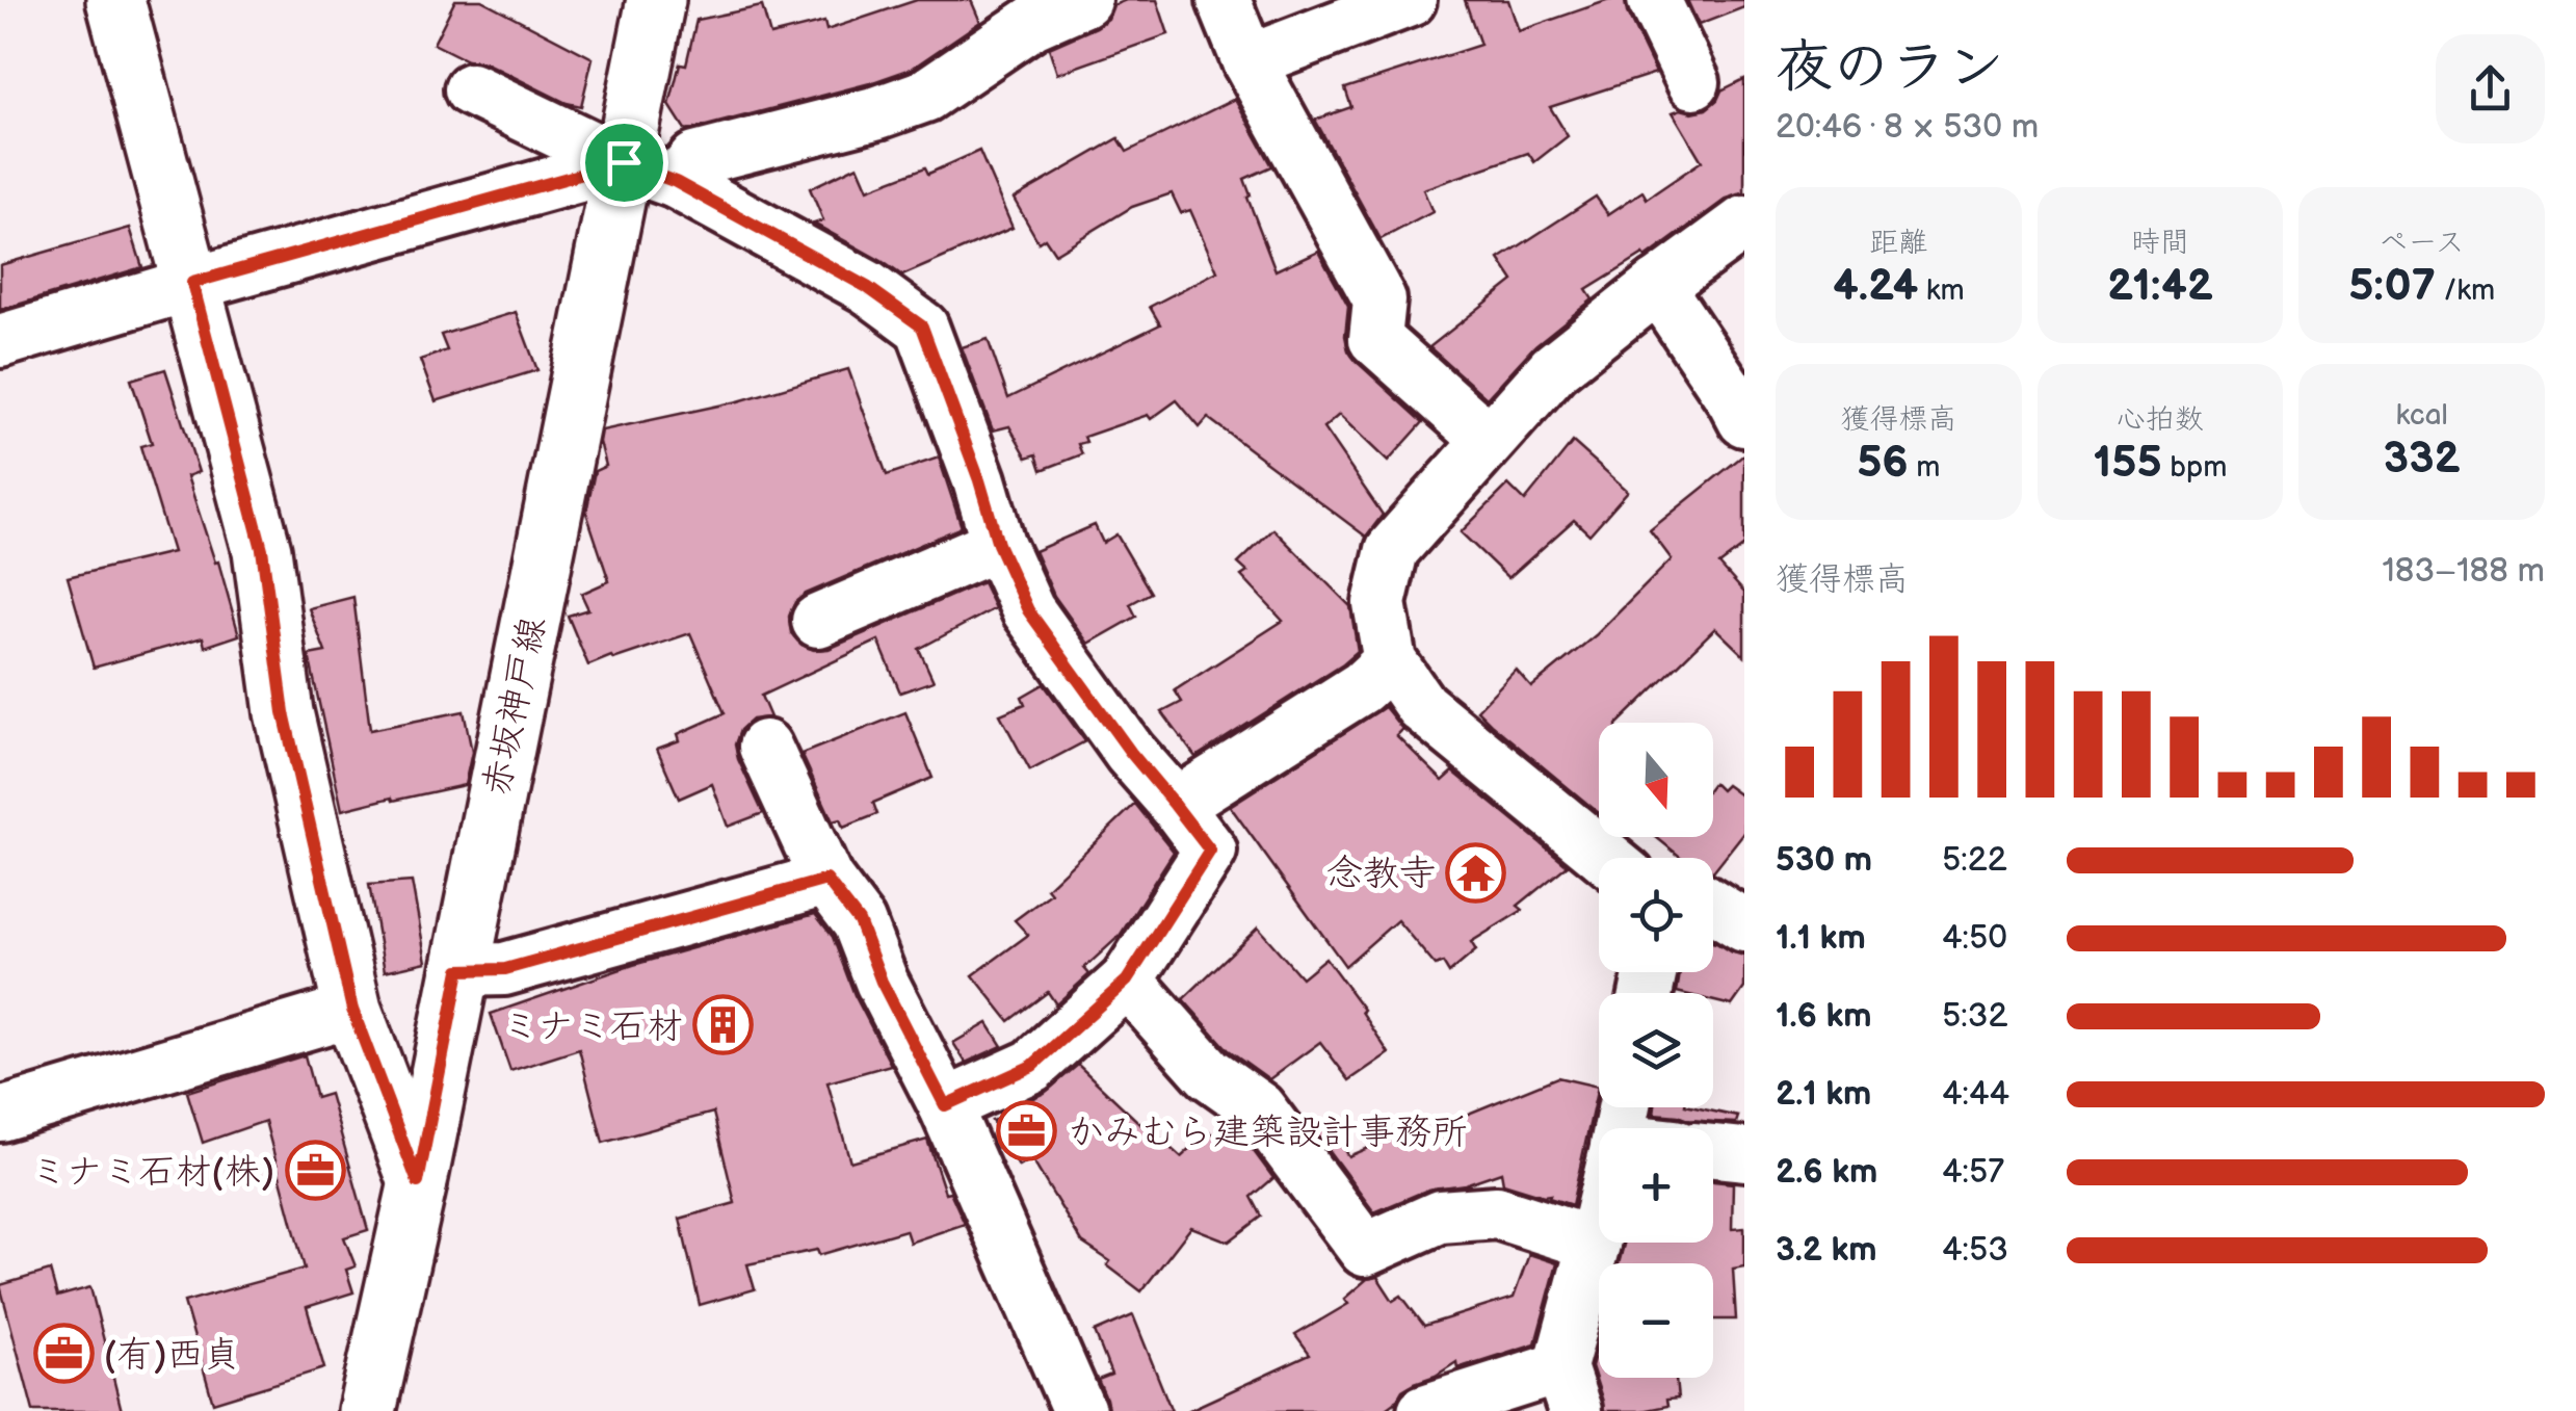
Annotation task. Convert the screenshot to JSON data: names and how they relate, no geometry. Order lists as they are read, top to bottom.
{
  "streets": {
    "main road": ["赤坂神戸線"]
  },
  "places": {
    "temple": ["念教寺"],
    "building": ["ミナミ石材"],
    "office": ["かみむら建築設計事務所", "ミナミ石材(株)", "(有)西貞"]
  },
  "north": "bottom",
  "page": {
    "heading": ["夜のラン", "20:46 · 8 × 530 m"],
    "stats": [
      ["距離", "4.24 km"],
      ["時間", "21:42"],
      ["ペース", "5:07 /km"],
      ["獲得標高", "56 m"],
      ["心拍数", "155 bpm"],
      ["kcal", "332"]
    ],
    "chart": ["獲得標高", "183–188 m"],
    "map_buttons": ["+", "−"],
    "list": [
      {
        "name": "530 m",
        "note": "5:22"
      },
      {
        "name": "1.1 km",
        "note": "4:50"
      },
      {
        "name": "1.6 km",
        "note": "5:32"
      },
      {
        "name": "2.1 km",
        "note": "4:44"
      },
      {
        "name": "2.6 km",
        "note": "4:57"
      },
      {
        "name": "3.2 km",
        "note": "4:53"
      }
    ]
  }
}
